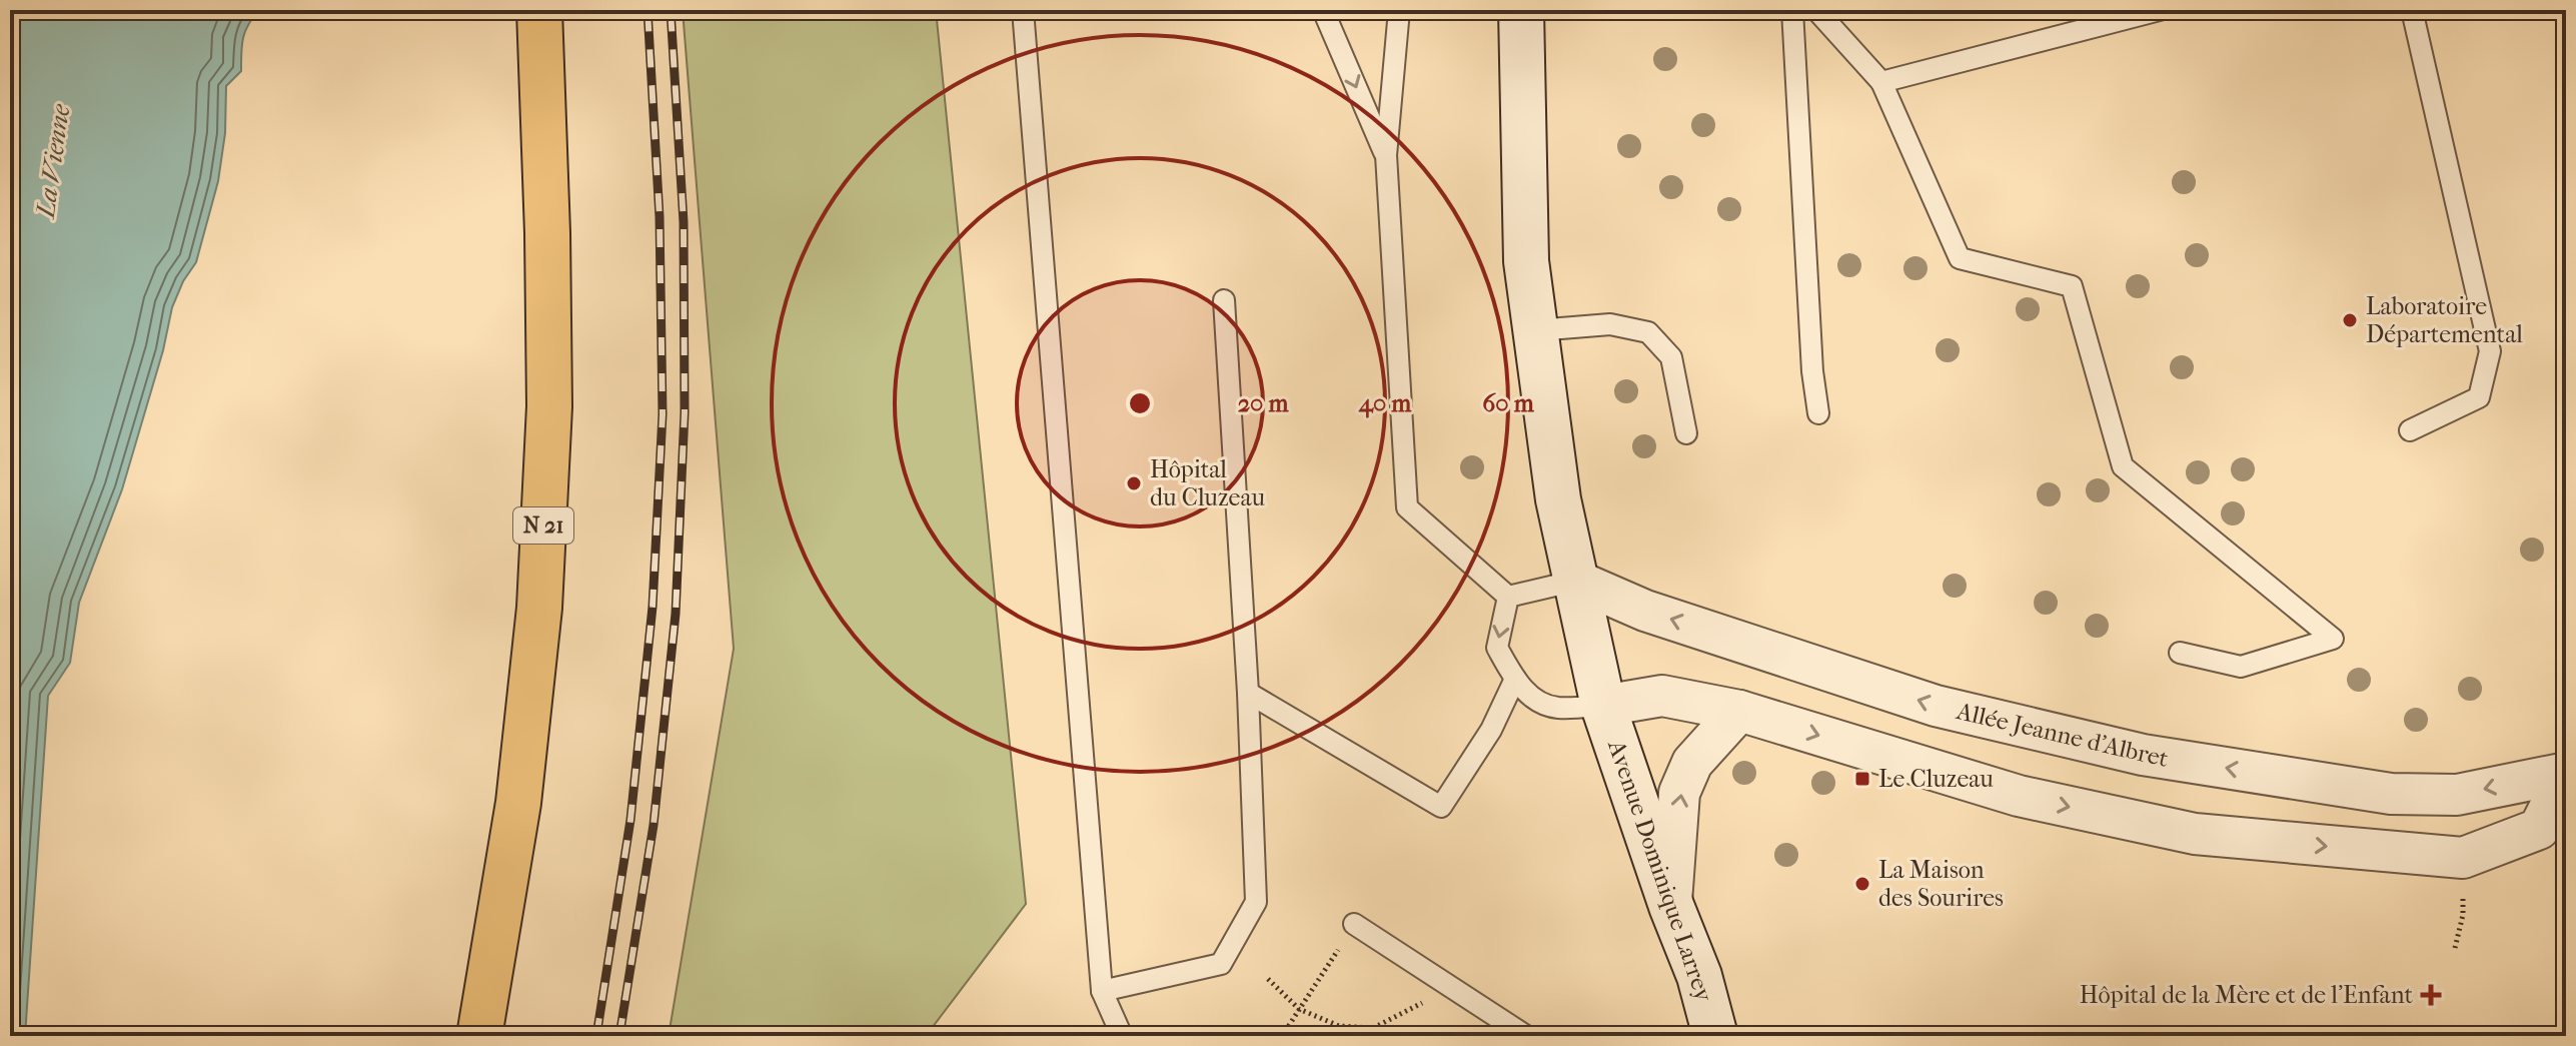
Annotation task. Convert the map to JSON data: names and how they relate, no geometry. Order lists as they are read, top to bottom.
{
  "streets": {
    "main road": ["N 21", "Avenue Dominique Larrey"],
    "street": ["Allée Jeanne d'Albret"]
  },
  "crossings": [
    ["Allée Jeanne d'Albret", "Avenue Dominique Larrey"]
  ],
  "water": ["La Vienne"],
  "places": {
    "other": ["Laboratoire Départemental", "Hôpital du Cluzeau", "La Maison des Sourires"],
    "transit": ["Le Cluzeau"],
    "health": ["Hôpital de la Mère et de l’Enfant"]
  },
  "rings": ["20 m", "40 m", "60 m"]
}
